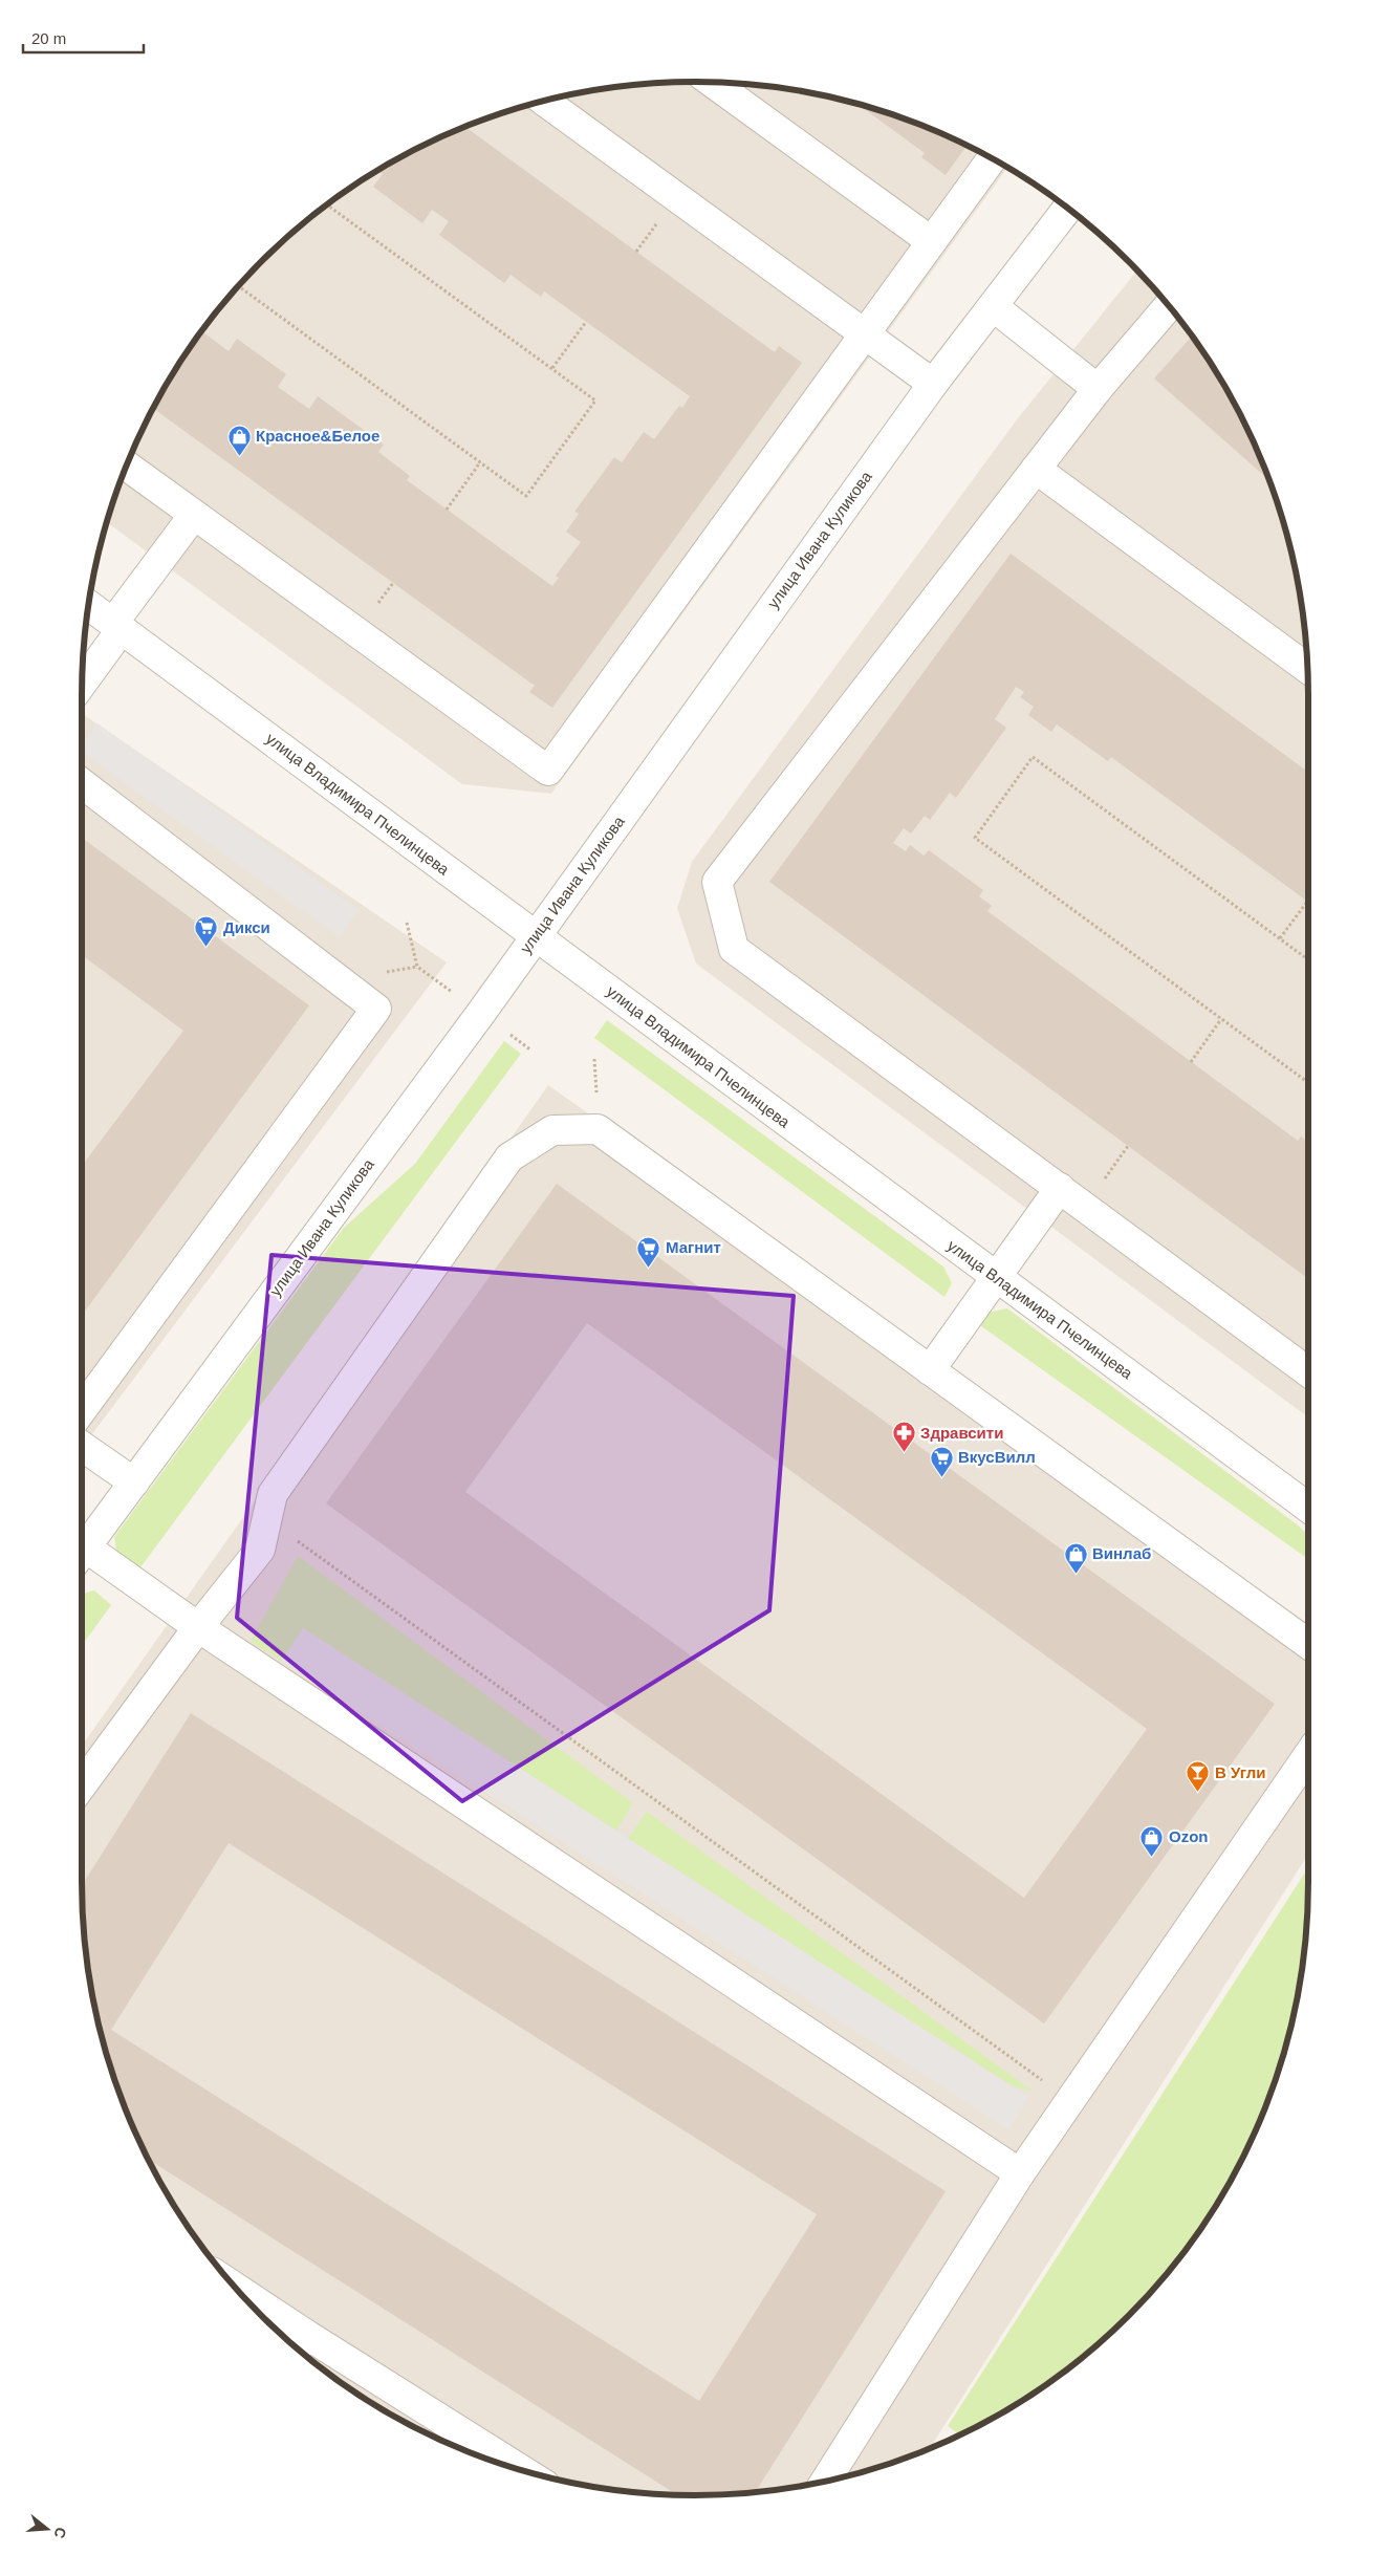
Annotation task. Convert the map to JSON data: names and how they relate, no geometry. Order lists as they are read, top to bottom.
{
  "streets": {
    "street": ["улица Ивана Куликова", "улица Владимира Пчелинцева"]
  },
  "crossings": [
    ["улица Ивана Куликова", "улица Владимира Пчелинцева"]
  ],
  "places": {
    "shop": ["Красное&Белое", "Винлаб", "Ozon"],
    "supermarket": ["Дикси", "Магнит", "ВкусВилл"],
    "pharmacy": ["Здравсити"],
    "bar": ["В Угли"]
  },
  "scale_bar": "20 m",
  "north": "right"
}
